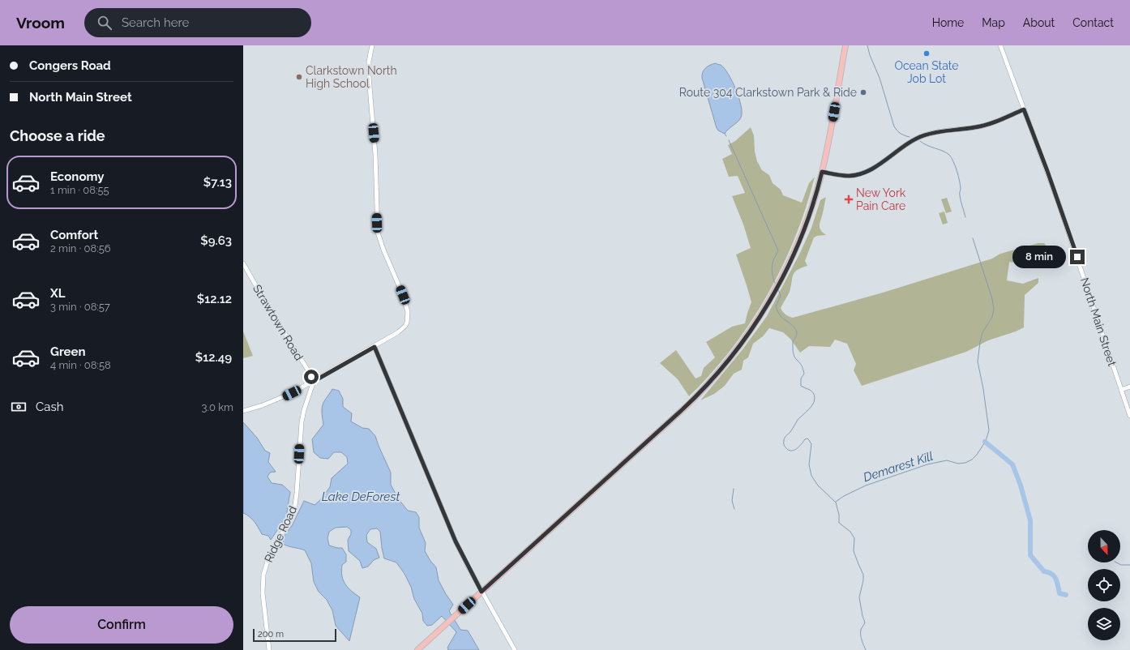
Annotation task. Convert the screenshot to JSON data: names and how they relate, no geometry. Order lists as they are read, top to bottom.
{
  "streets": {
    "street": ["North Main Street", "Strawtown Road", "Ridge Road"]
  },
  "crossings": [
    ["Strawtown Road", "Ridge Road"]
  ],
  "water": ["Demarest Kill", "Lake DeForest"],
  "places": {
    "other": ["Ocean State Job Lot", "Clarkstown North High School", "Route 304 Clarkstown Park & Ride"],
    "health": ["New York Pain Care"]
  },
  "scale_bar": "200 m",
  "north": "bottom",
  "page": {
    "header": "Vroom",
    "search": "Search here",
    "nav": [
      "Home",
      "Map",
      "About",
      "Contact"
    ],
    "banner": ["Congers Road", "North Main Street"],
    "heading": "Choose a ride",
    "list": [
      {
        "name": "Economy",
        "note": "1 min · 08:55",
        "value": "$7.13"
      },
      {
        "name": "Comfort",
        "note": "2 min · 08:56",
        "value": "$9.63"
      },
      {
        "name": "XL",
        "note": "3 min · 08:57",
        "value": "$12.12"
      },
      {
        "name": "Green",
        "note": "4 min · 08:58",
        "value": "$12.49"
      }
    ],
    "bubble": "8 min",
    "pay": ["Cash", "3.0 km"],
    "buttons": "Confirm",
    "scale": "200 m"
  }
}
